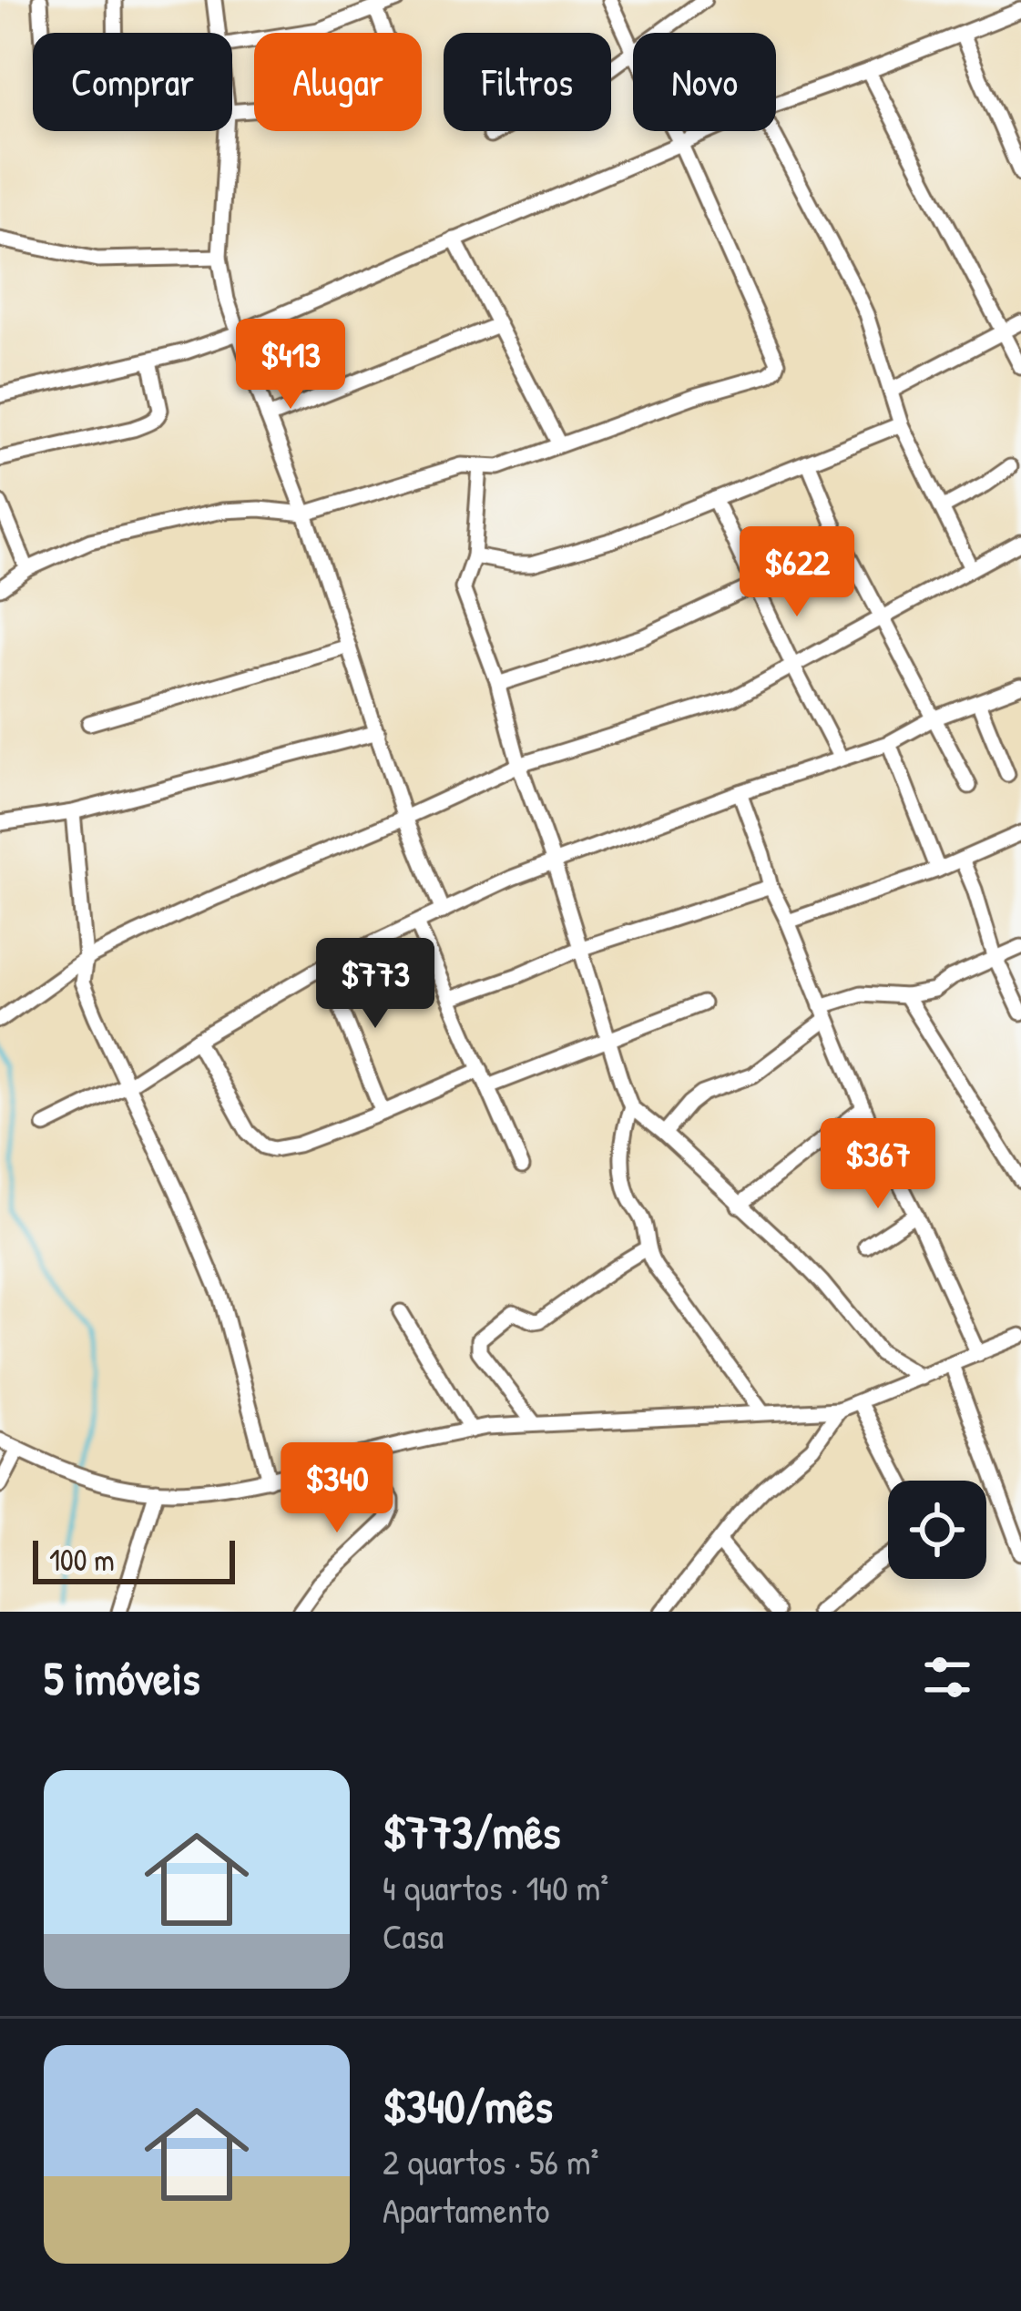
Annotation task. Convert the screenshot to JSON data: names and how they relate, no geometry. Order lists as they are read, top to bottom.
{
  "scale_bar": "100 m",
  "page": {
    "chip": [
      "Comprar",
      "Alugar",
      "Filtros",
      "Novo"
    ],
    "price": [
      "$413",
      "$622",
      "$773",
      "$367",
      "$340"
    ],
    "scale": "100 m",
    "heading": "5 imóveis",
    "list": [
      {
        "name": "$773/mês",
        "note": "4 quartos · 140 m² · Casa"
      },
      {
        "name": "$340/mês",
        "note": "2 quartos · 56 m² · Apartamento"
      }
    ]
  }
}
